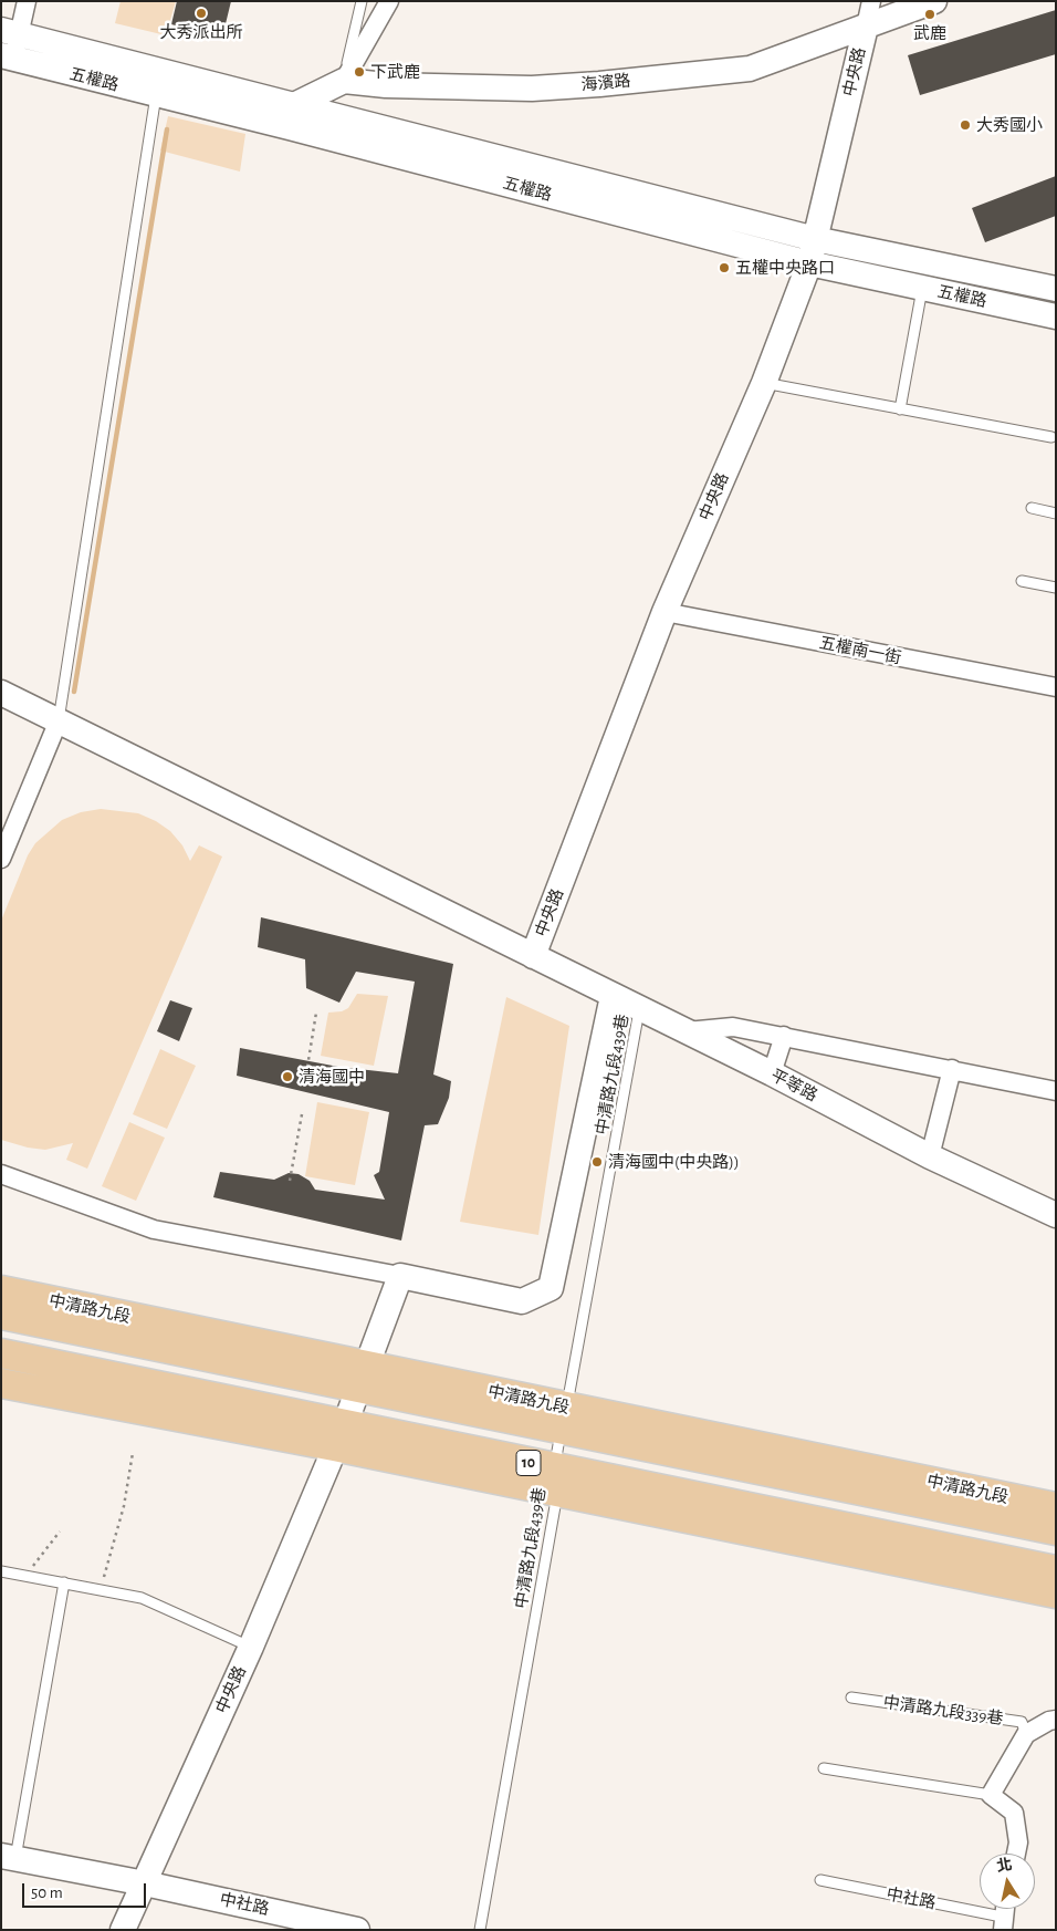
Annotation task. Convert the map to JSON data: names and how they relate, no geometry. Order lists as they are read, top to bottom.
{
  "streets": {
    "main road": ["中清路九段", "10"],
    "street": [
      "中央路",
      "五權路",
      "海濱路",
      "五權南一街",
      "平等路",
      "中清路九段339巷",
      "中社路"
    ],
    "lane": ["中清路九段439巷"]
  },
  "crossings": [
    ["中央路", "五權路"],
    ["中央路", "海濱路"],
    ["中央路", "五權南一街"],
    ["中央路", "平等路"],
    ["中央路", "中清路九段"],
    ["中央路", "中社路"],
    ["中清路九段439巷", "平等路"],
    ["中清路九段439巷", "中清路九段"],
    ["中清路九段439巷", "10"]
  ],
  "places": [
    "大秀派出所",
    "武鹿",
    "下武鹿",
    "大秀國小",
    "五權中央路口",
    "清海國中",
    "清海國中(中央路))"
  ],
  "scale_bar": "50 m",
  "north": "top"
}
